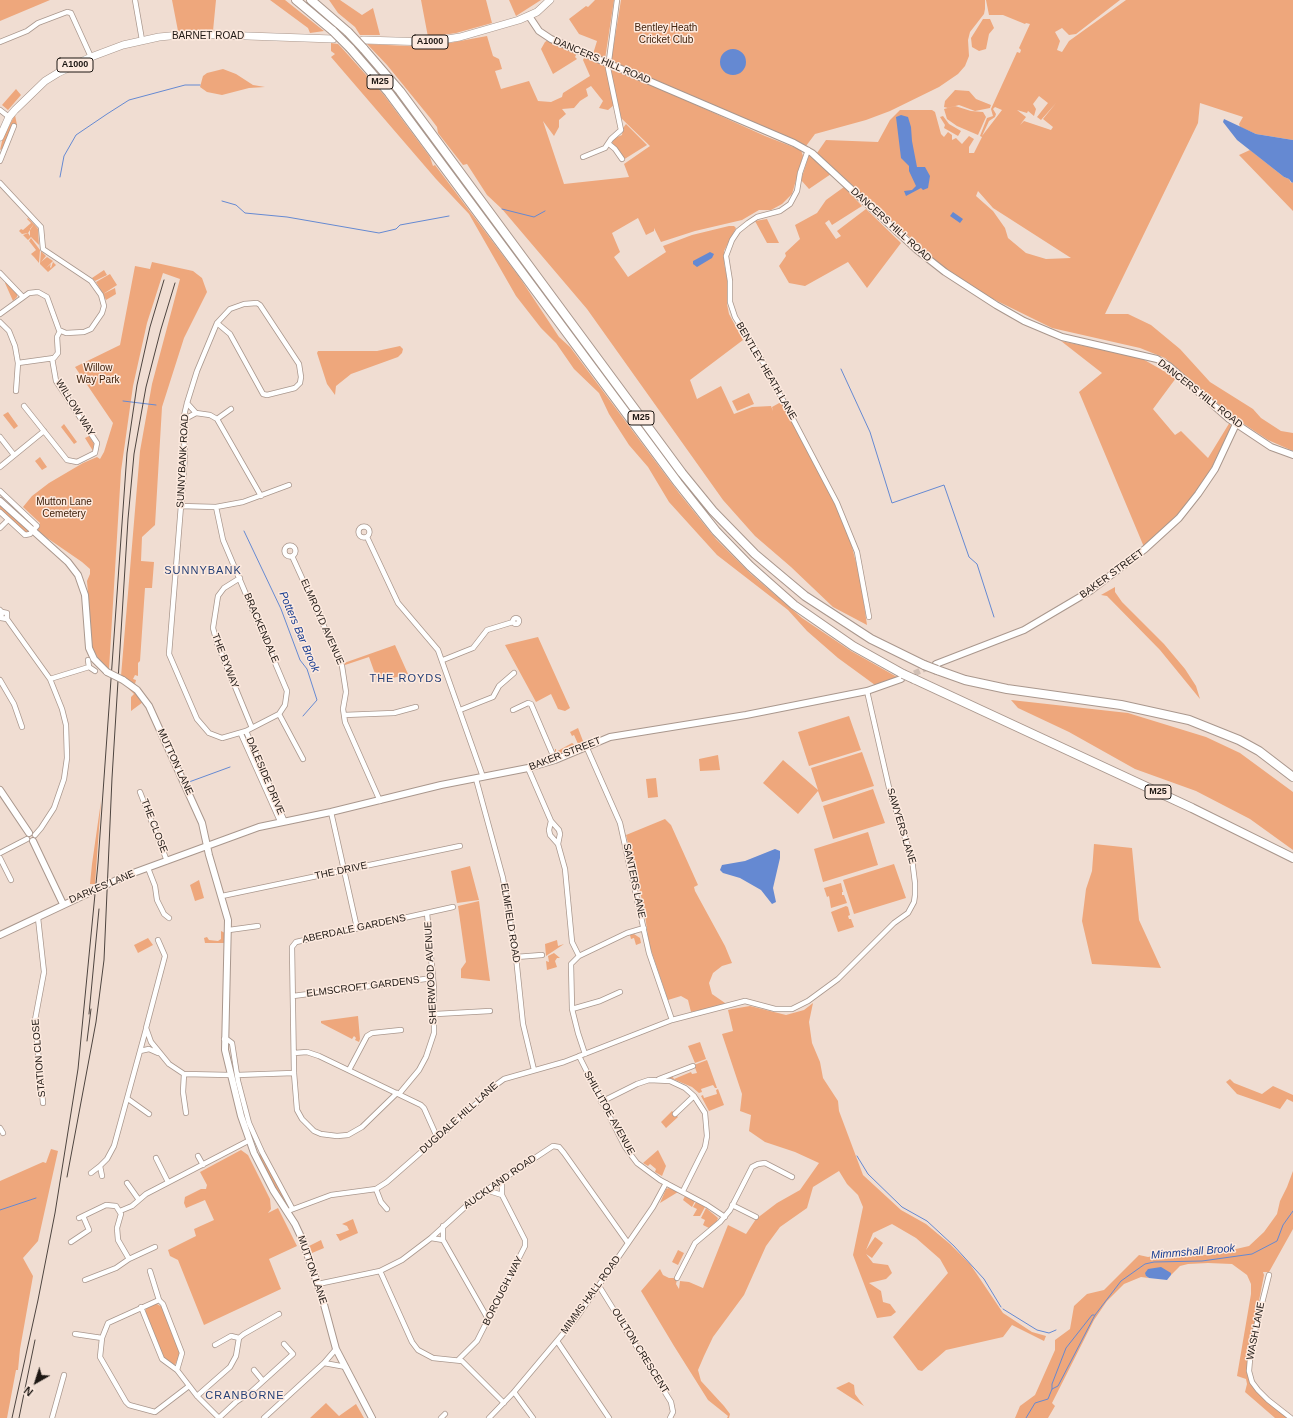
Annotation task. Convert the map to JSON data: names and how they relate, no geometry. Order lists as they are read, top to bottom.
{
  "streets": {
    "highway": ["M25"],
    "main road": ["BARNET ROAD", "A1000"],
    "street": [
      "DANCERS HILL ROAD",
      "BENTLEY HEATH LANE",
      "WILLOW WAY",
      "SUNNYBANK ROAD",
      "BAKER STREET",
      "ELMROYD AVENUE",
      "BRACKENDALE",
      "THE BYWAY",
      "MUTTON LANE",
      "DALESIDE DRIVE",
      "THE CLOSE",
      "SAWYERS LANE",
      "THE DRIVE",
      "SANTERS LANE",
      "DARKES LANE",
      "ELMFIELD ROAD",
      "ABERDALE GARDENS",
      "SHERWOOD AVENUE",
      "ELMSCROFT GARDENS",
      "STATION CLOSE",
      "SHILLITOE AVENUE",
      "DUGDALE HILL LANE",
      "AUCKLAND ROAD",
      "BOROUGH WAY",
      "MIMMS HALL ROAD",
      "WASH LANE",
      "OULTON CRESCENT"
    ]
  },
  "crossings": [
    ["BARNET ROAD", "M25"],
    ["A1000", "DANCERS HILL ROAD"],
    ["A1000", "M25"],
    ["DANCERS HILL ROAD", "BENTLEY HEATH LANE"],
    ["DANCERS HILL ROAD", "BAKER STREET"],
    ["M25", "BAKER STREET"],
    ["SUNNYBANK ROAD", "DALESIDE DRIVE"],
    ["BAKER STREET", "ELMROYD AVENUE"],
    ["BAKER STREET", "MUTTON LANE"],
    ["BAKER STREET", "DALESIDE DRIVE"],
    ["BAKER STREET", "SAWYERS LANE"],
    ["BAKER STREET", "SANTERS LANE"],
    ["BAKER STREET", "DARKES LANE"],
    ["BAKER STREET", "ELMFIELD ROAD"],
    ["BRACKENDALE", "THE BYWAY"],
    ["MUTTON LANE", "THE DRIVE"],
    ["MUTTON LANE", "DARKES LANE"],
    ["MUTTON LANE", "DUGDALE HILL LANE"],
    ["MUTTON LANE", "AUCKLAND ROAD"],
    ["THE CLOSE", "DARKES LANE"],
    ["SAWYERS LANE", "DUGDALE HILL LANE"],
    ["SANTERS LANE", "DUGDALE HILL LANE"],
    ["DARKES LANE", "STATION CLOSE"],
    ["ELMFIELD ROAD", "DUGDALE HILL LANE"],
    ["ABERDALE GARDENS", "SHERWOOD AVENUE"],
    ["ABERDALE GARDENS", "ELMSCROFT GARDENS"],
    ["SHERWOOD AVENUE", "ELMSCROFT GARDENS"],
    ["SHILLITOE AVENUE", "DUGDALE HILL LANE"],
    ["SHILLITOE AVENUE", "MIMMS HALL ROAD"],
    ["AUCKLAND ROAD", "BOROUGH WAY"],
    ["AUCKLAND ROAD", "MIMMS HALL ROAD"],
    ["MIMMS HALL ROAD", "OULTON CRESCENT"]
  ],
  "districts": ["SUNNYBANK", "THE ROYDS", "CRANBORNE"],
  "water": ["Potters Bar Brook", "Mimmshall Brook"],
  "parks": ["Bentley Heath Cricket Club", "Willow Way Park", "Mutton Lane Cemetery"],
  "north": "bottom left"
}
